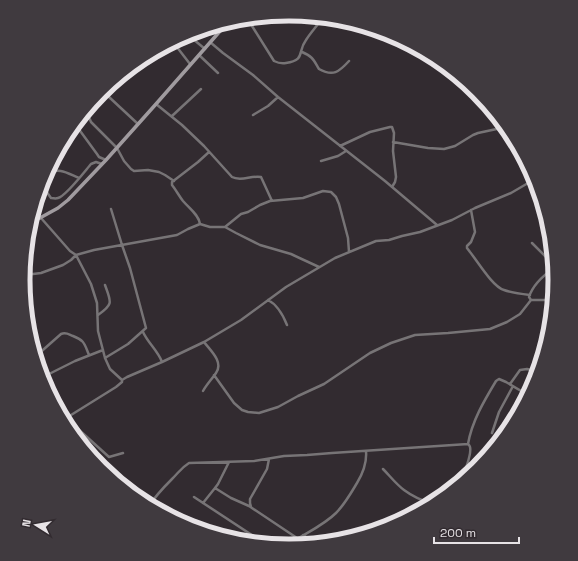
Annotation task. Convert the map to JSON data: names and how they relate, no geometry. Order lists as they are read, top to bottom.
{
  "scale_bar": "200 m",
  "north": "left"
}
